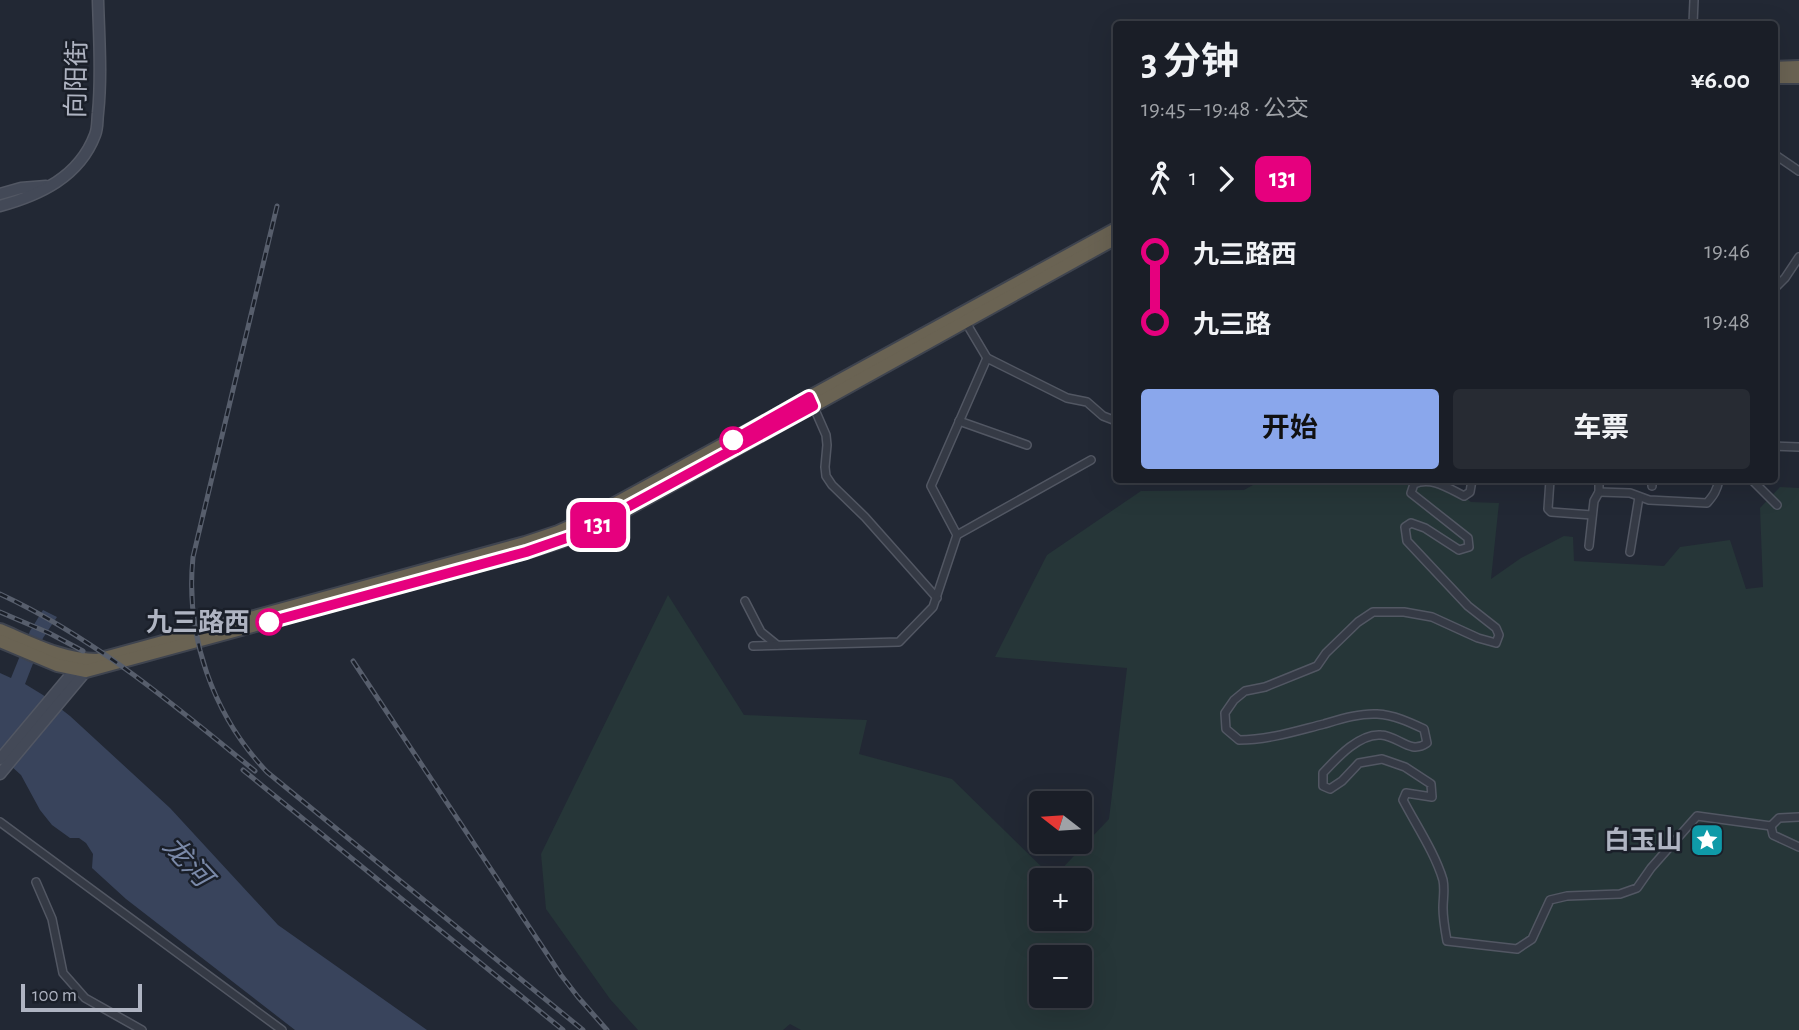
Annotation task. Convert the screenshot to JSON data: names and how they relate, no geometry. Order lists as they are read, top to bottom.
{
  "streets": {
    "street": ["向阳街"]
  },
  "water": ["龙河"],
  "places": {
    "other": ["九三路西"],
    "place": ["白玉山"]
  },
  "lines": ["bus line 131"],
  "scale_bar": "100 m",
  "north": "left",
  "page": {
    "on_map": "131",
    "heading": ["3 分钟", "19:45 – 19:48 · 公交", "¥6.00"],
    "legs": ["1", "131"],
    "list": [
      {
        "name": "九三路西",
        "value": "19:46"
      },
      {
        "name": "九三路",
        "value": "19:48"
      }
    ],
    "buttons": ["开始", "车票"],
    "map_buttons": ["+", "−"],
    "scale": "100 m"
  }
}
